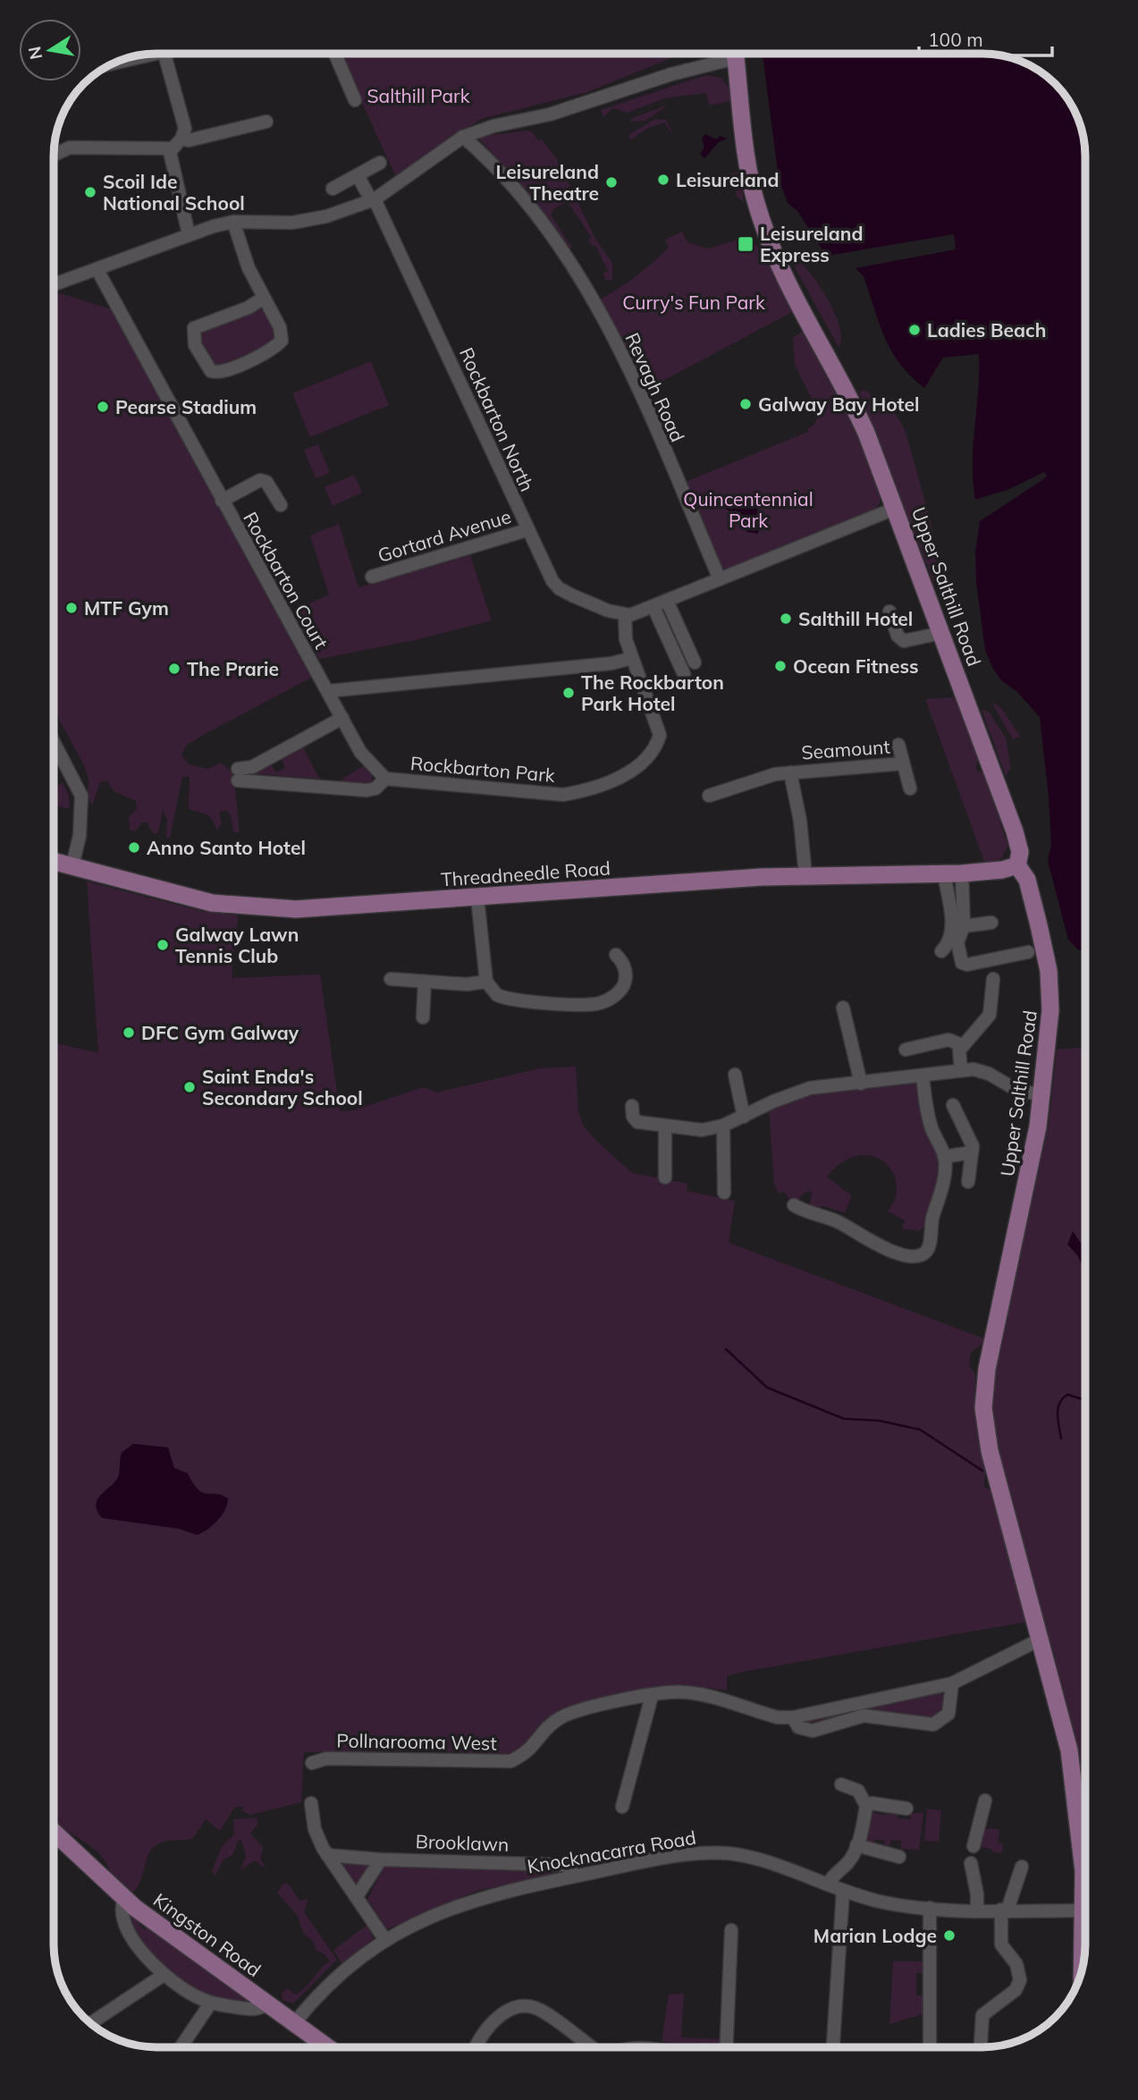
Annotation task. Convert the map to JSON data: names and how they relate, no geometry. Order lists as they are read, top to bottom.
{
  "streets": {
    "main road": ["Upper Salthill Road", "Threadneedle Road", "Kingston Road"],
    "street": [
      "Revagh Road",
      "Rockbarton North",
      "Gortard Avenue",
      "Rockbarton Court",
      "Seamount",
      "Rockbarton Park",
      "Pollnarooma West",
      "Brooklawn",
      "Knocknacarra Road"
    ]
  },
  "crossings": [
    ["Rockbarton North", "Gortard Avenue"],
    ["Rockbarton North", "Rockbarton Park"],
    ["Rockbarton Court", "Rockbarton Park"],
    ["Upper Salthill Road", "Threadneedle Road"],
    ["Upper Salthill Road", "Pollnarooma West"],
    ["Upper Salthill Road", "Knocknacarra Road"],
    ["Seamount", "Threadneedle Road"],
    ["Brooklawn", "Knocknacarra Road"],
    ["Knocknacarra Road", "Kingston Road"]
  ],
  "parks": ["Salthill Park", "Curry's Fun Park", "Quincentennial Park"],
  "places": {
    "other": [
      "Leisureland",
      "Leisureland Theatre",
      "Scoil Ide National School",
      "Ladies Beach",
      "Galway Bay Hotel",
      "Pearse Stadium",
      "MTF Gym",
      "Salthill Hotel",
      "Ocean Fitness",
      "The Prarie",
      "The Rockbarton Park Hotel",
      "Anno Santo Hotel",
      "Galway Lawn Tennis Club",
      "DFC Gym Galway",
      "Saint Enda's Secondary School",
      "Marian Lodge"
    ],
    "transit": ["Leisureland Express"]
  },
  "scale_bar": "100 m",
  "north": "left"
}
